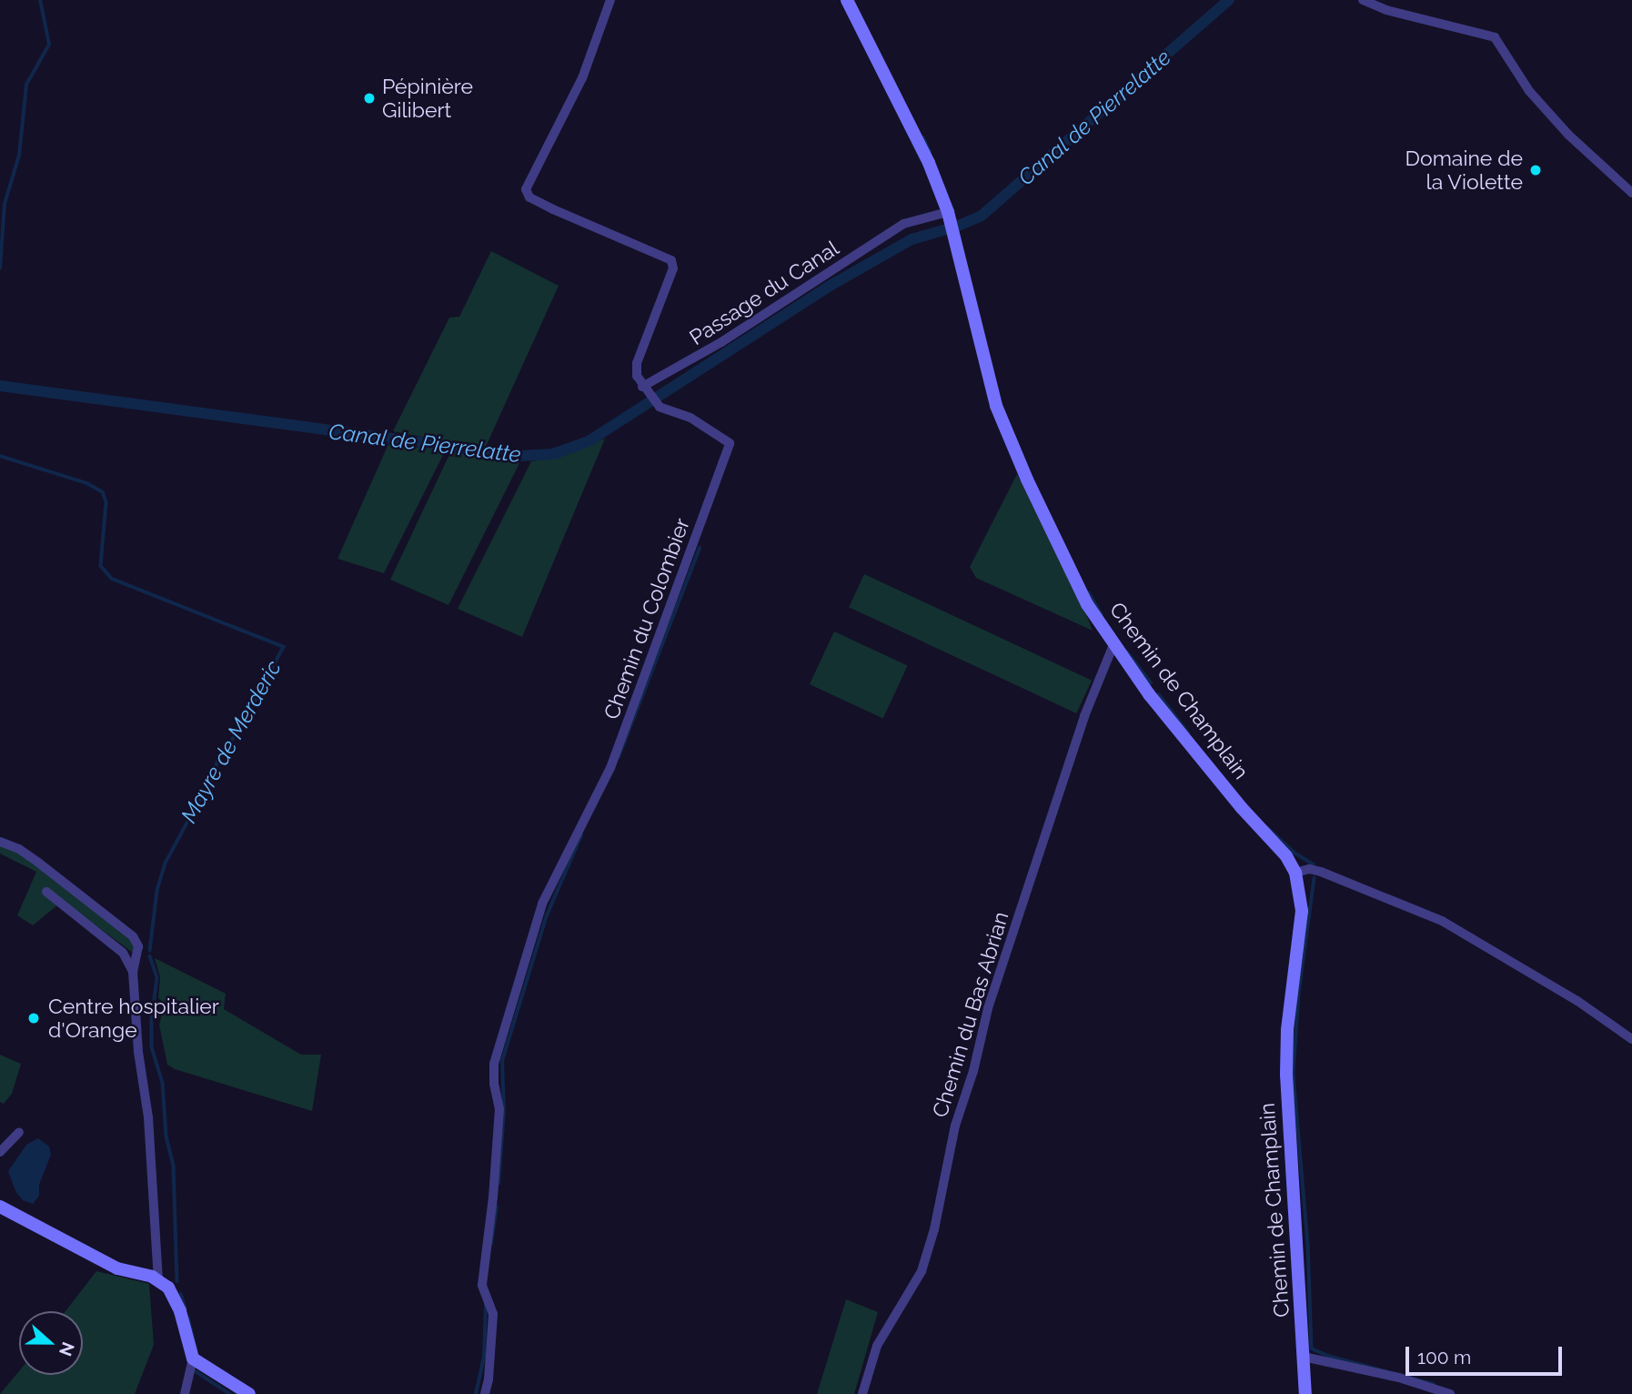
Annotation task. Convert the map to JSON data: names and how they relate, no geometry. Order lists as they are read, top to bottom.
{
  "streets": {
    "street": [
      "Passage du Canal",
      "Chemin du Colombier",
      "Chemin de Champlain",
      "Chemin du Bas Abrian"
    ]
  },
  "crossings": [
    ["Passage du Canal", "Chemin du Colombier"],
    ["Passage du Canal", "Chemin de Champlain"],
    ["Chemin de Champlain", "Chemin du Bas Abrian"]
  ],
  "water": ["Canal de Pierrelatte", "Mayre de Merderic"],
  "places": ["Pépinière Gilibert", "Domaine de la Violette", "Centre hospitalier d'Orange"],
  "scale_bar": "100 m",
  "north": "right"
}
